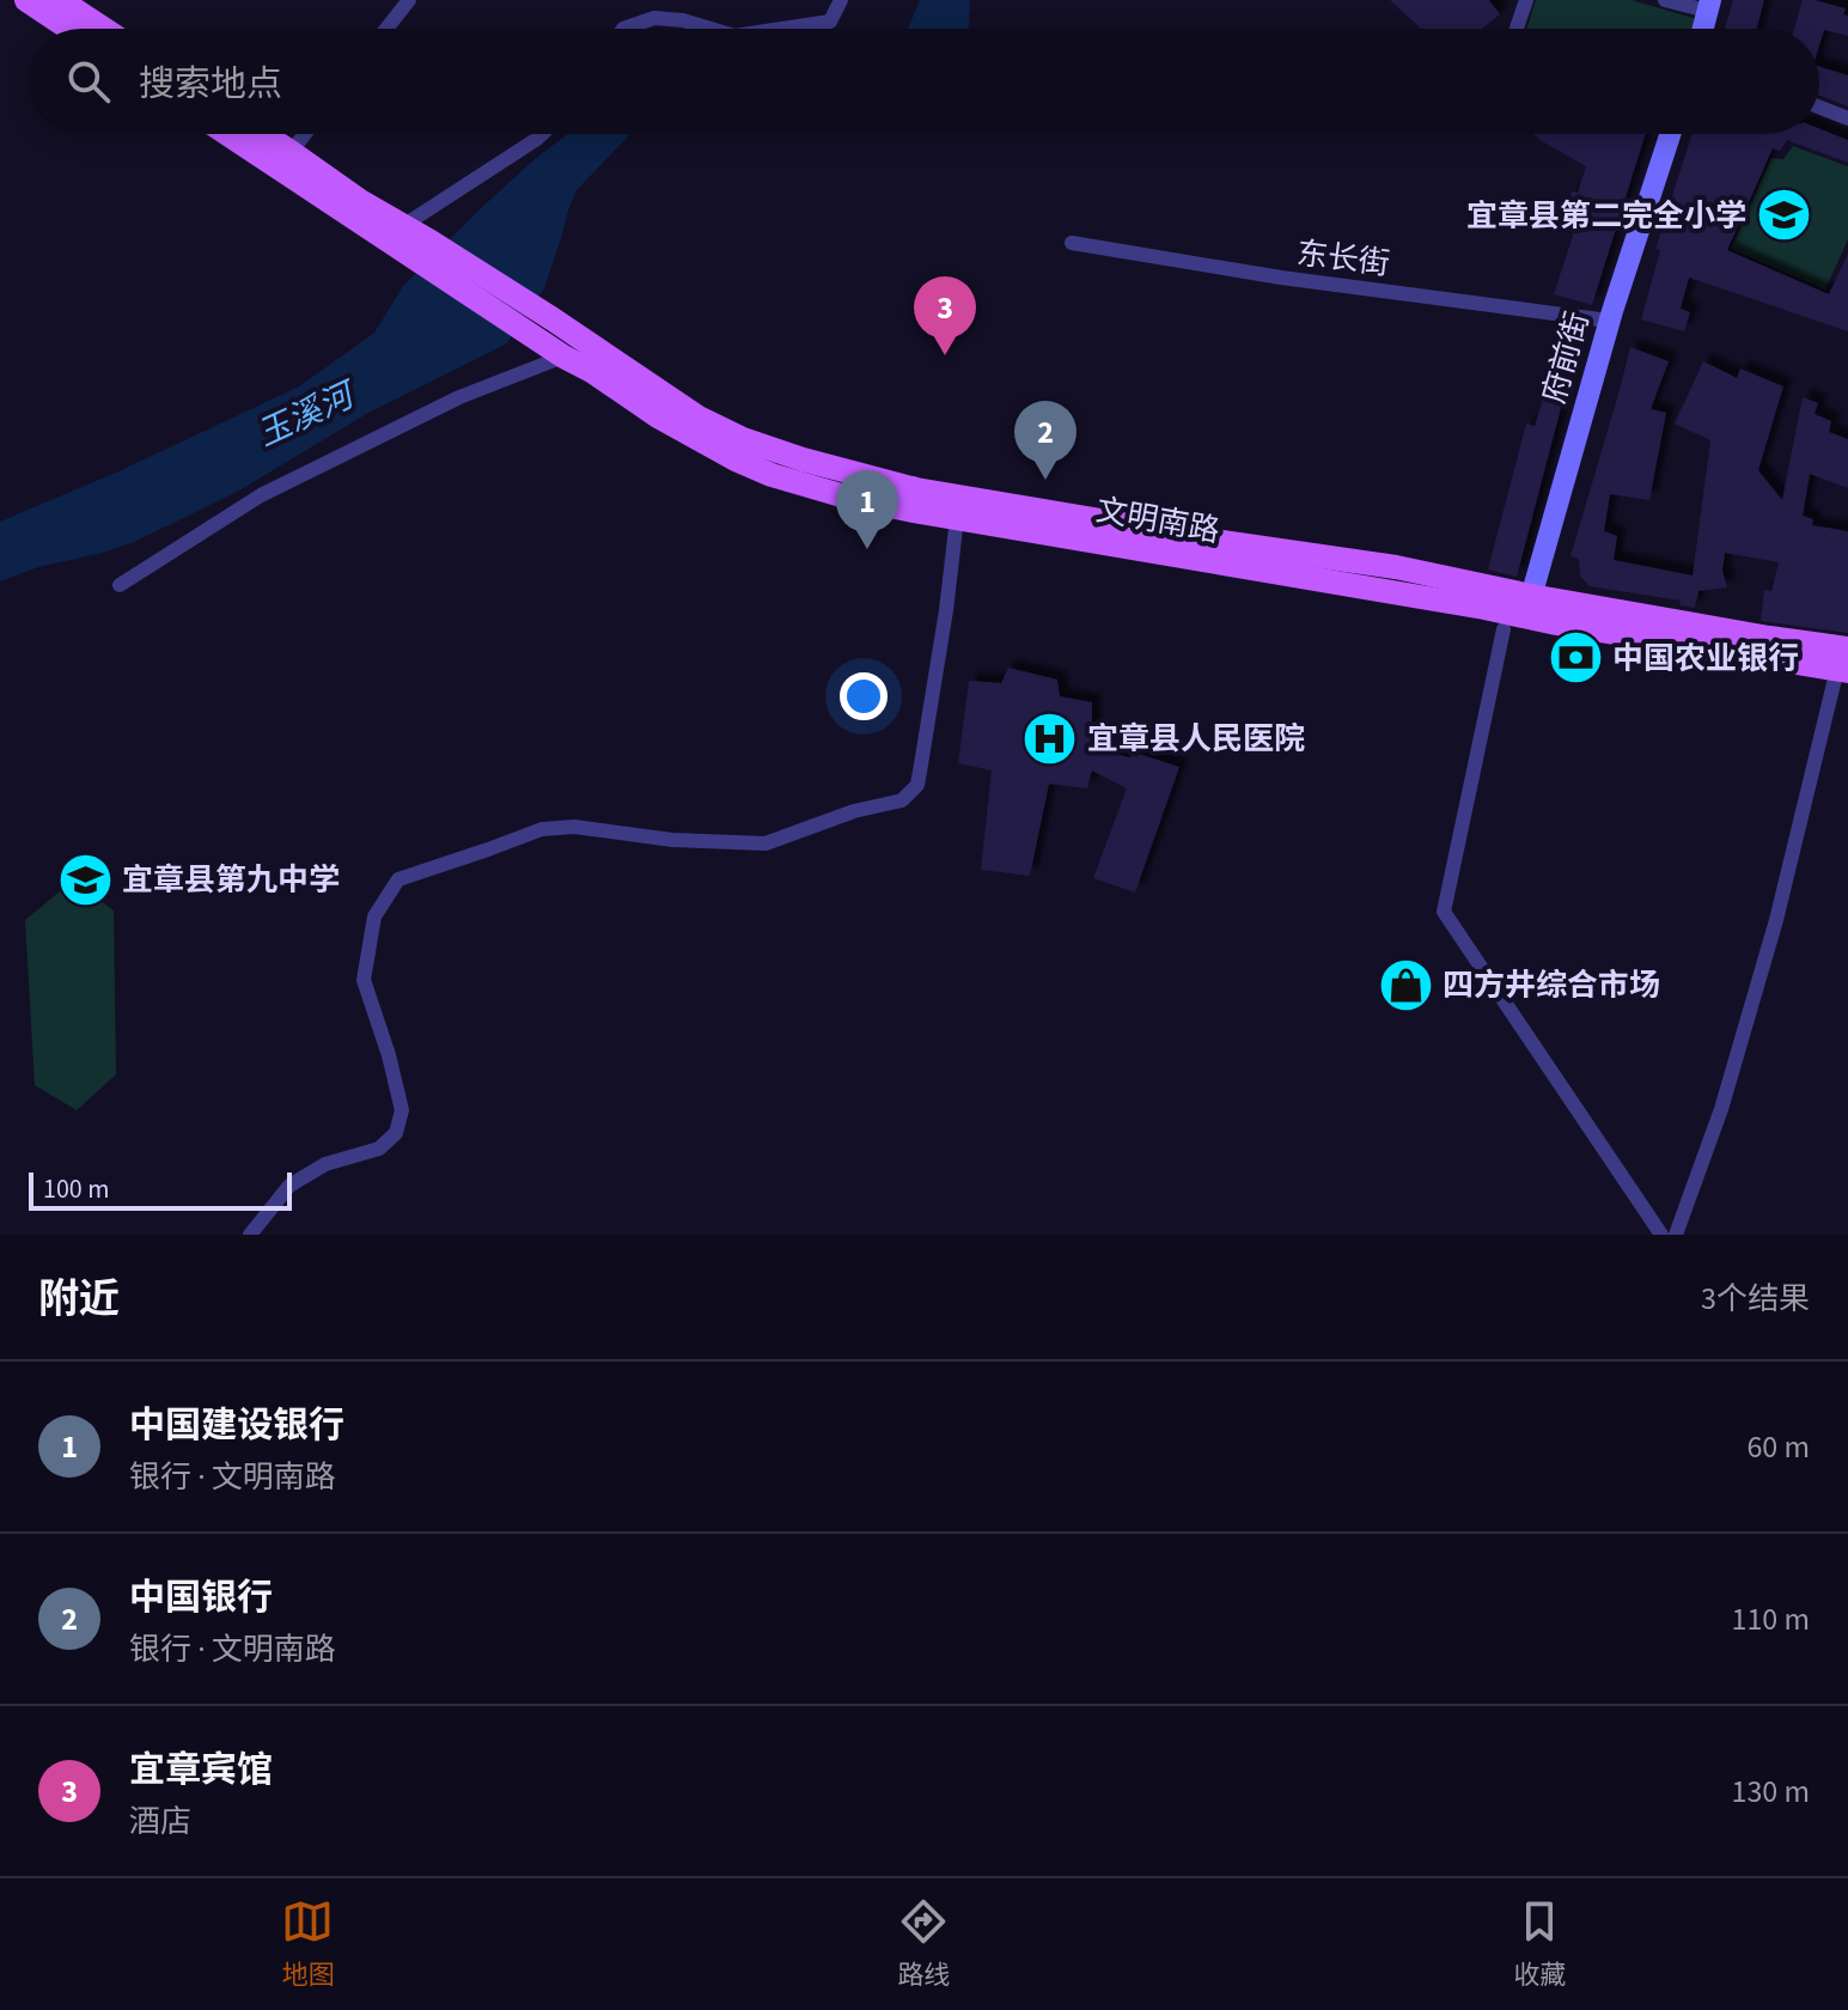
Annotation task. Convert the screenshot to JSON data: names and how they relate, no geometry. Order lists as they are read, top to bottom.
{
  "streets": {
    "main road": ["文明南路"],
    "street": ["东长街", "府前街"]
  },
  "crossings": [
    ["东长街", "府前街"],
    ["府前街", "文明南路"]
  ],
  "water": ["玉溪河"],
  "places": {
    "school or university": ["宜章县第二完全小学", "宜章县第九中学"],
    "bank": ["中国农业银行"],
    "hospital": ["宜章县人民医院"],
    "shop": ["四方井综合市场"]
  },
  "scale_bar": "100 m",
  "page": {
    "search": "搜索地点",
    "pins": ["3", "2", "1"],
    "scale": "100 m",
    "heading": ["附近", "3个结果"],
    "list": [
      {
        "mark": "1",
        "name": "中国建设银行",
        "note": "银行 · 文明南路",
        "value": "60 m"
      },
      {
        "mark": "2",
        "name": "中国银行",
        "note": "银行 · 文明南路",
        "value": "110 m"
      },
      {
        "mark": "3",
        "name": "宜章宾馆",
        "note": "酒店",
        "value": "130 m"
      }
    ],
    "nav": ["地图", "路线", "收藏"]
  }
}
